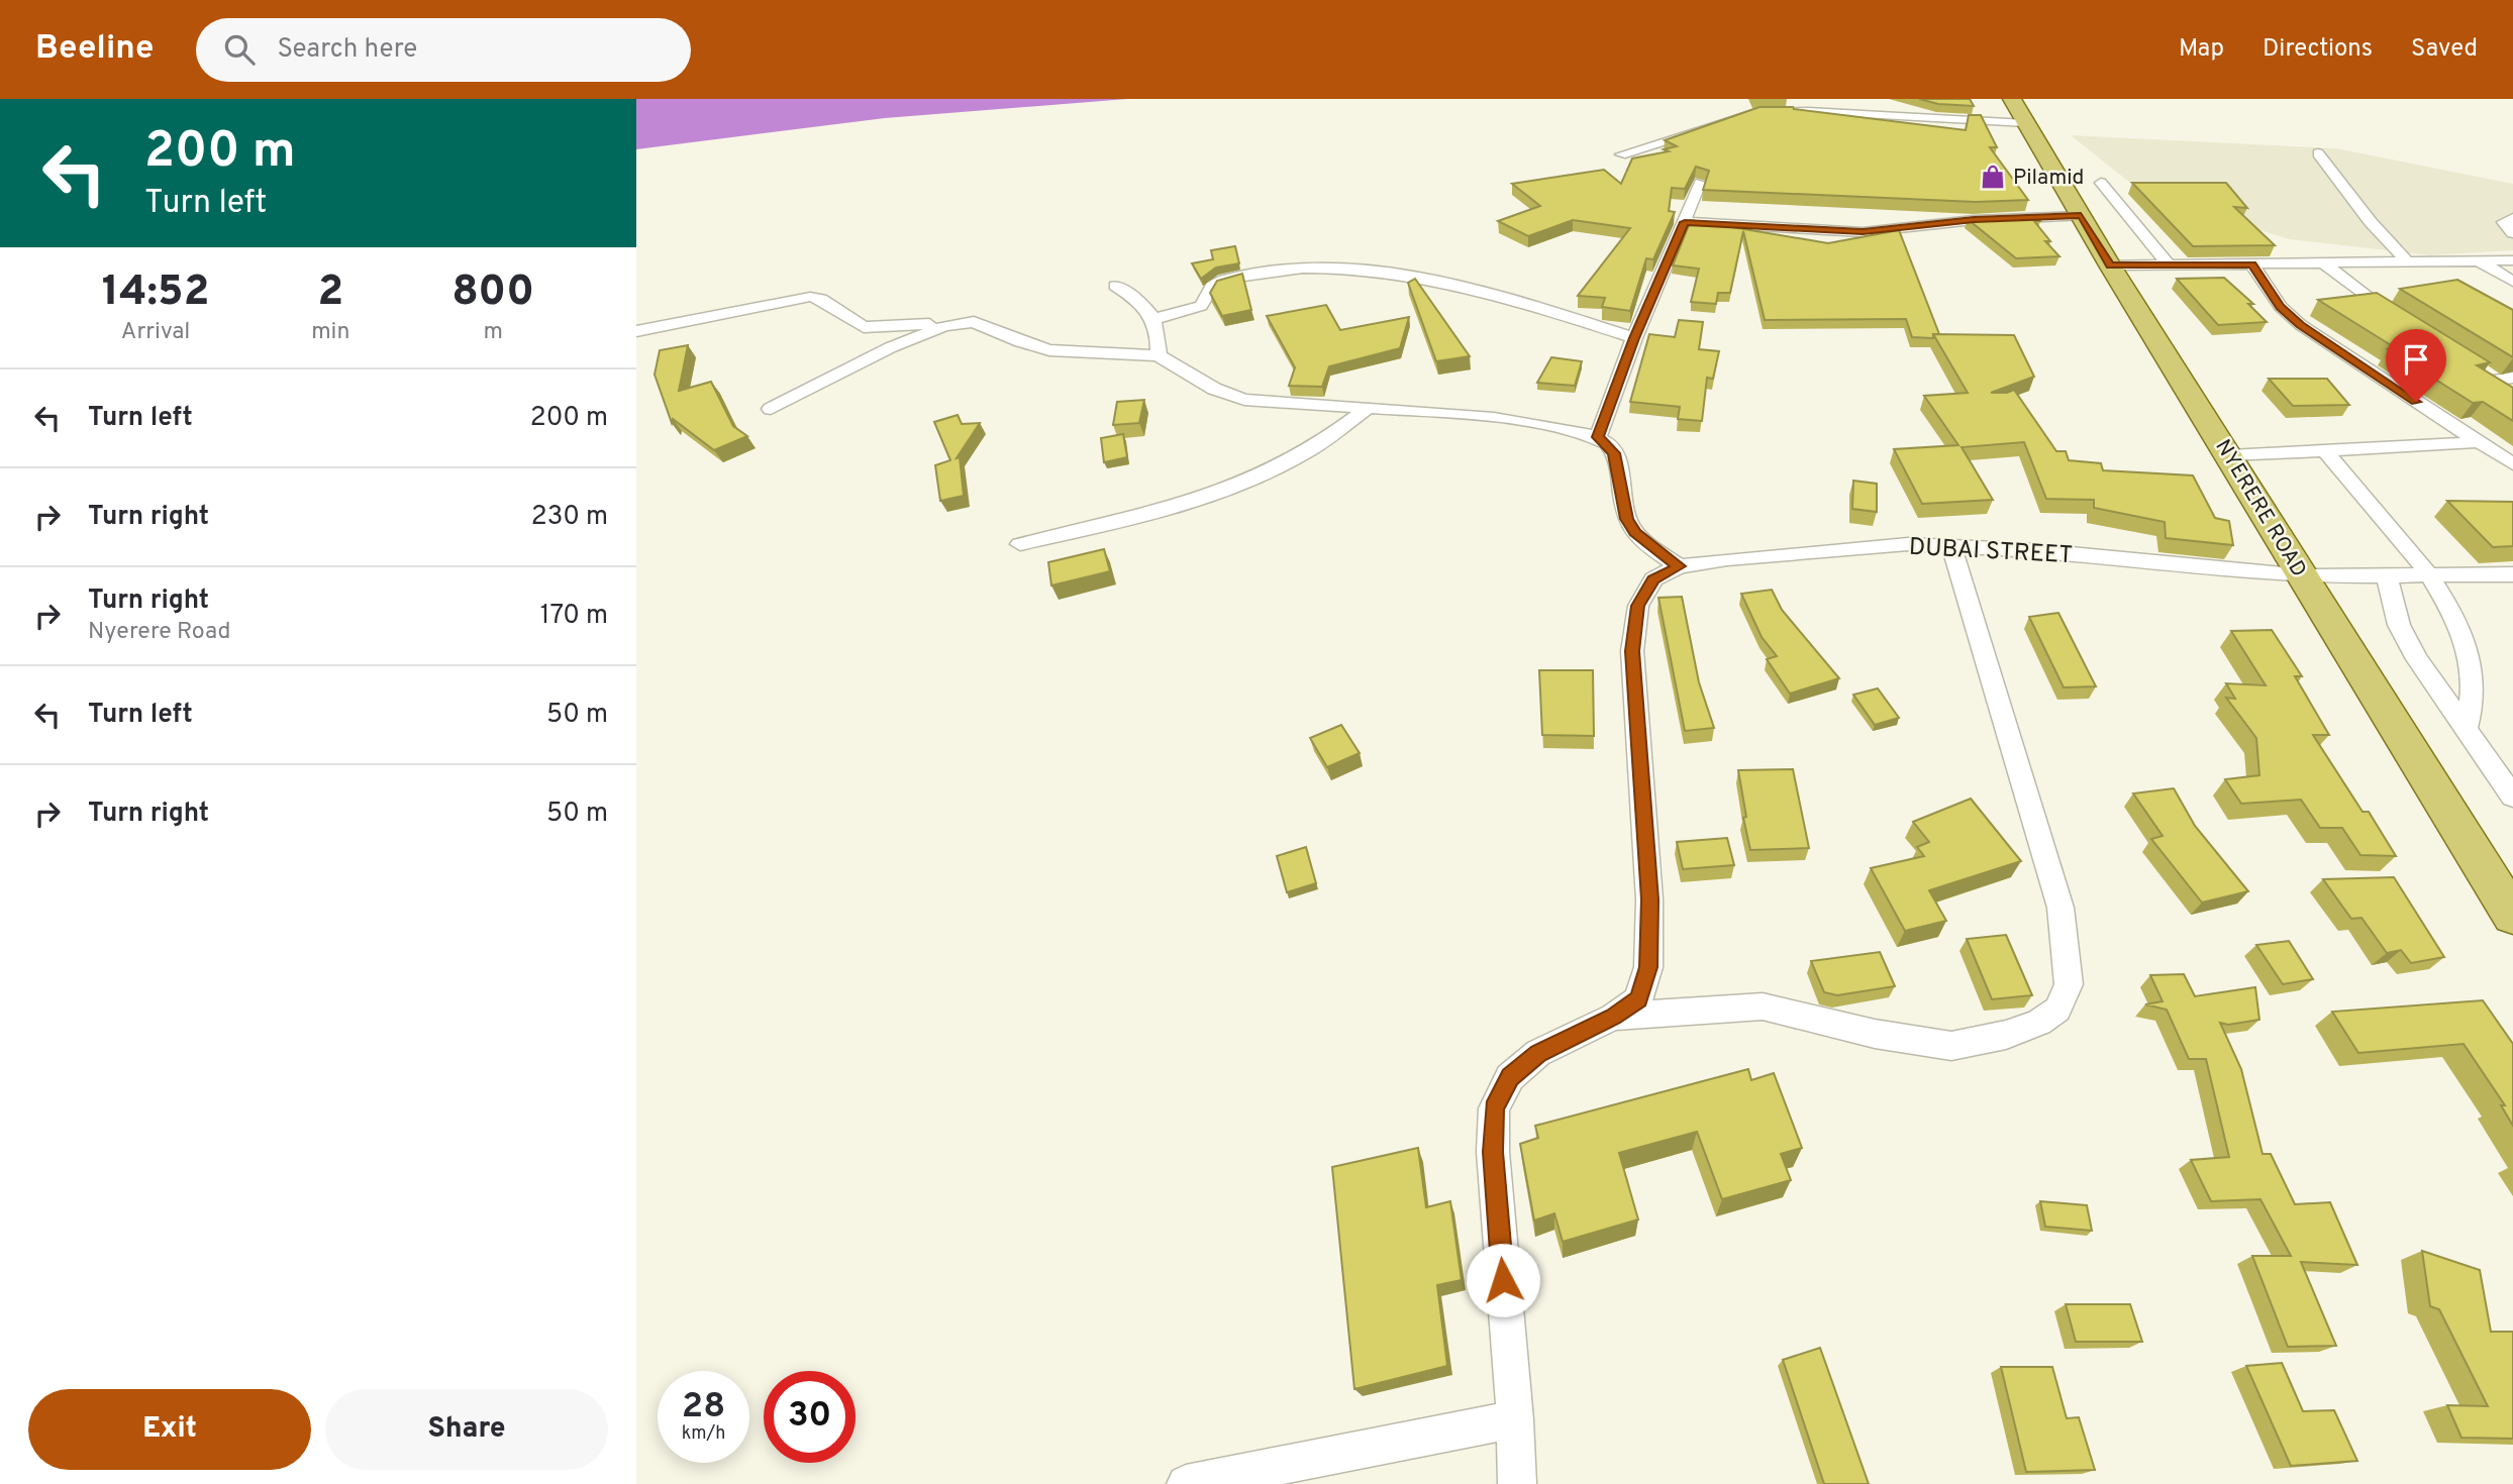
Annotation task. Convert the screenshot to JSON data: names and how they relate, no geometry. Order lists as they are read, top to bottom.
{
  "streets": {
    "main road": ["NYERERE ROAD"],
    "street": ["DUBAI STREET"]
  },
  "crossings": [
    ["NYERERE ROAD", "DUBAI STREET"]
  ],
  "places": {
    "shop": ["Pilamid"]
  },
  "page": {
    "header": "Beeline",
    "search": "Search here",
    "nav": ["Map", "Directions", "Saved"],
    "turn": ["200 m", "Turn left"],
    "eta": [
      "14:52",
      "Arrival",
      "2",
      "min",
      "800",
      "m"
    ],
    "list": [
      {
        "name": "Turn left",
        "value": "200 m"
      },
      {
        "name": "Turn right",
        "value": "230 m"
      },
      {
        "name": "Turn right",
        "note": "Nyerere Road",
        "value": "170 m"
      },
      {
        "name": "Turn left",
        "value": "50 m"
      },
      {
        "name": "Turn right",
        "value": "50 m"
      }
    ],
    "speed": "28 km/h",
    "limit": "30",
    "buttons": ["Exit", "Share"]
  }
}
